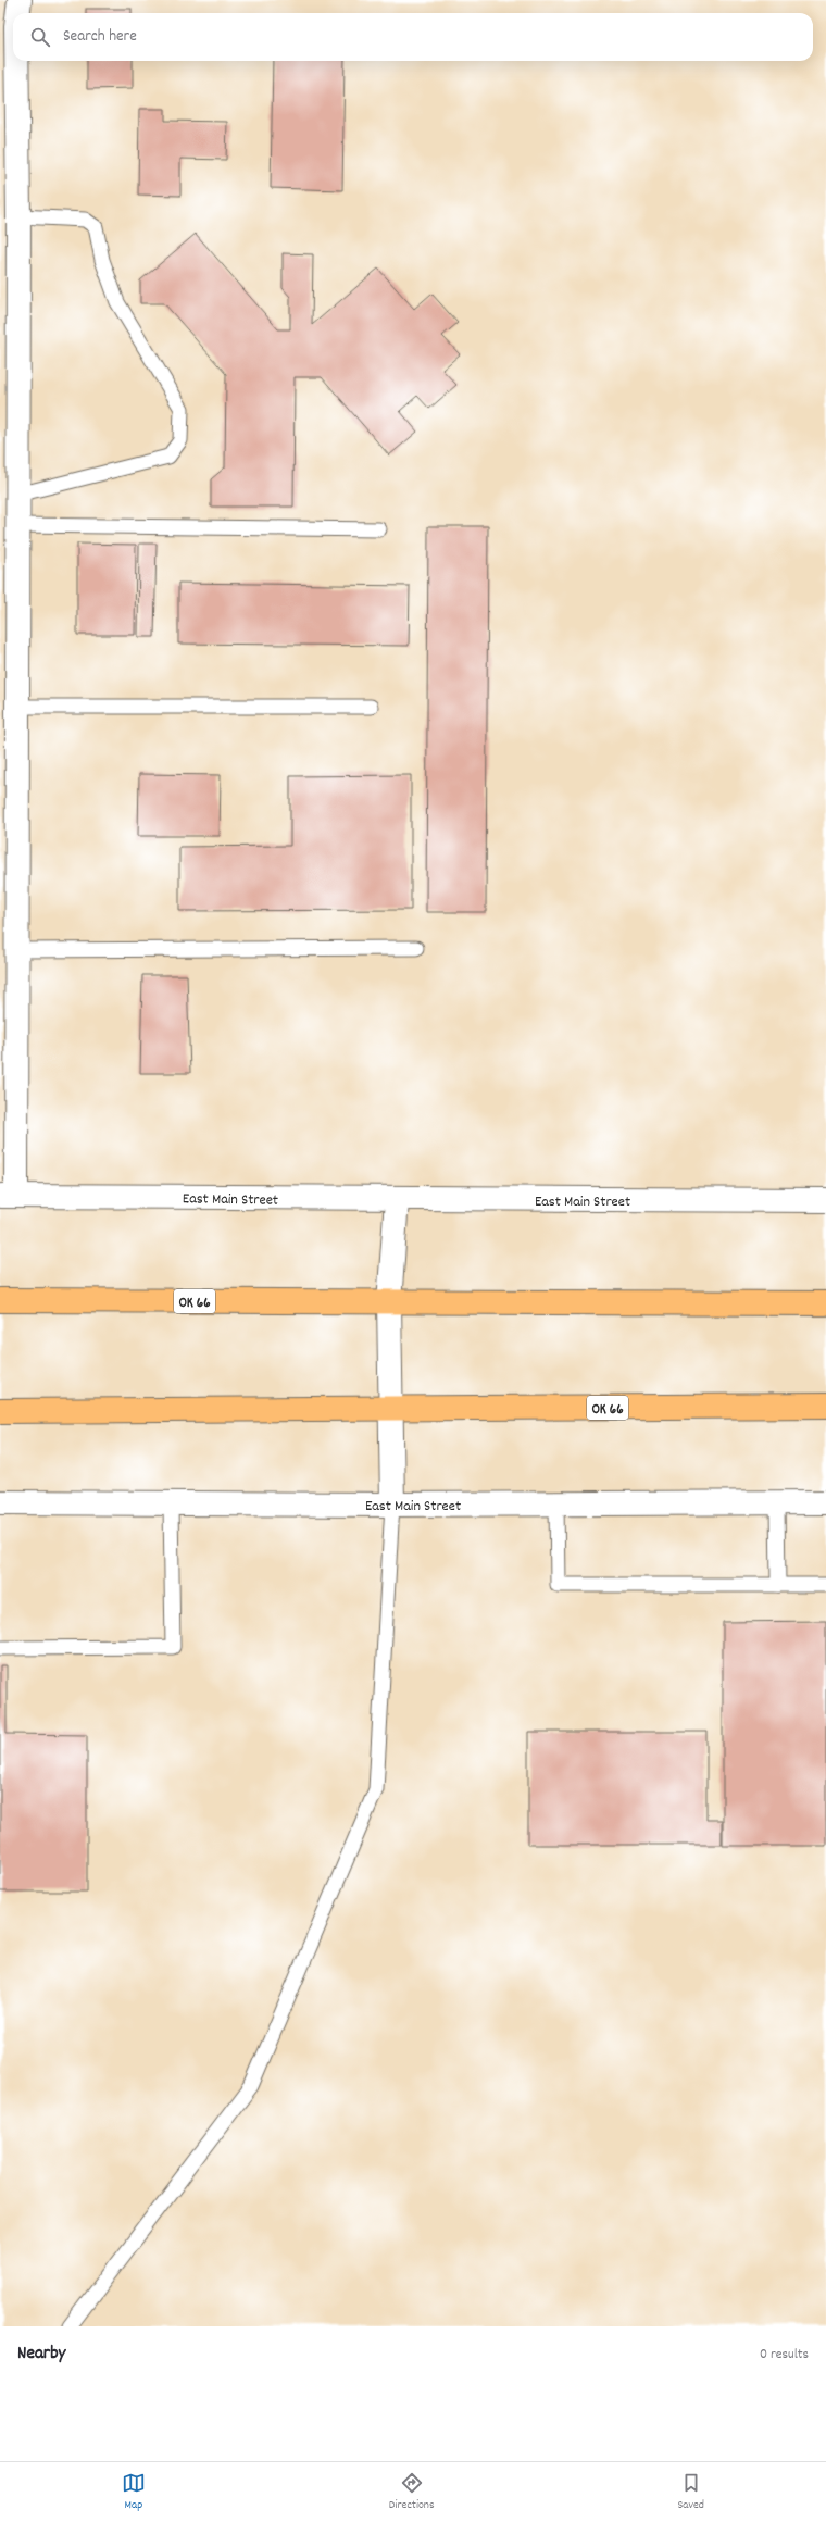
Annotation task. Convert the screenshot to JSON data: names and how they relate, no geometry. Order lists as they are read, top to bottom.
{
  "streets": {
    "highway": ["OK 66"],
    "street": ["East Main Street"]
  },
  "page": {
    "search": "Search here",
    "heading": ["Nearby", "0 results"],
    "nav": ["Map", "Directions", "Saved"]
  }
}
